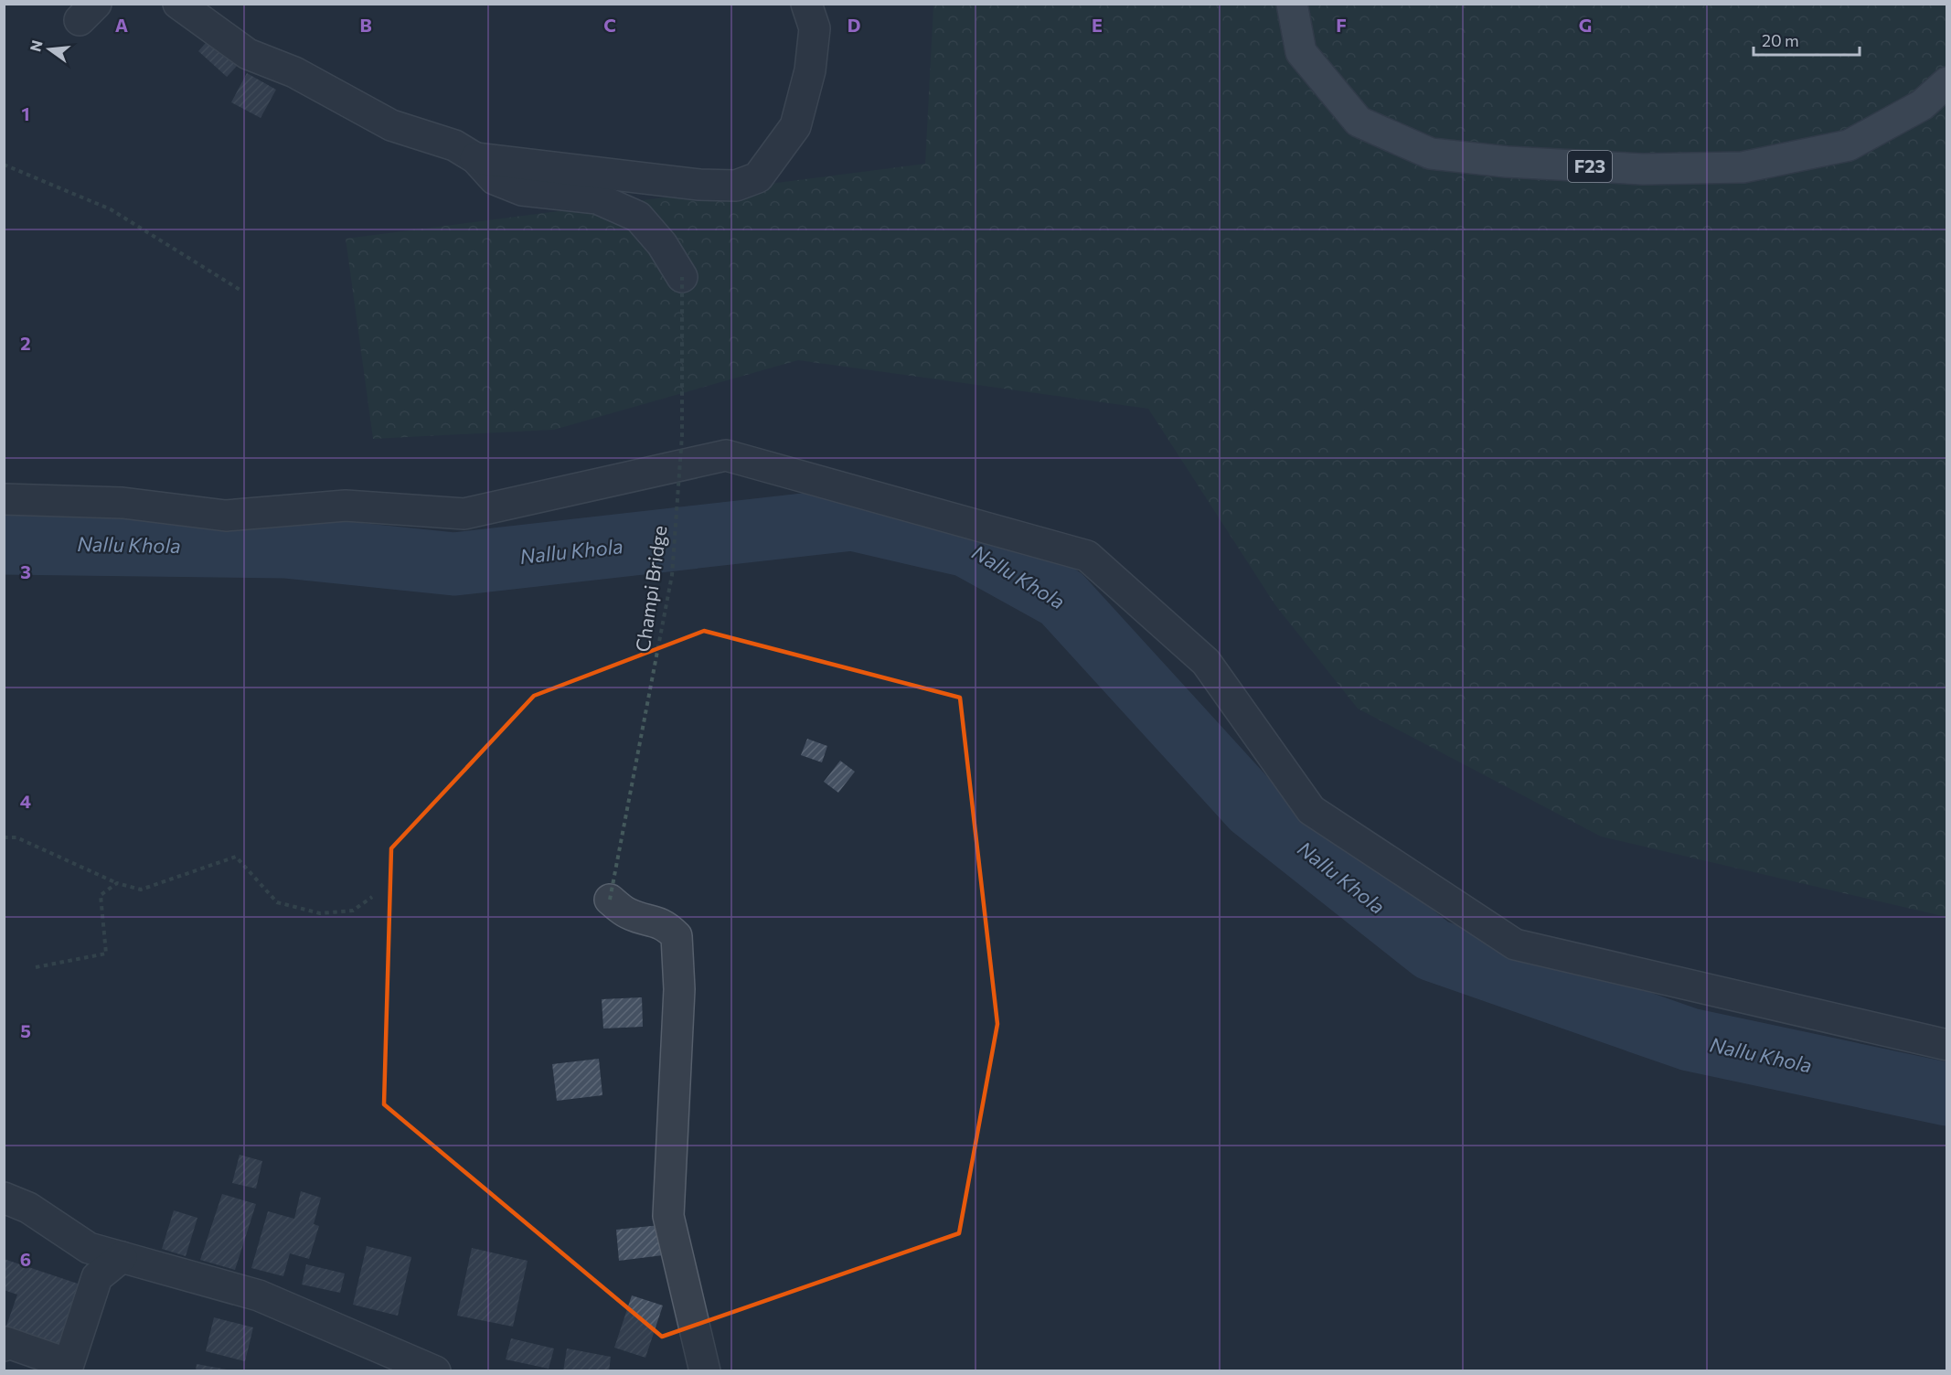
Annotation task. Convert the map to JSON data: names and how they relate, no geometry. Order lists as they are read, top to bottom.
{
  "streets": {
    "main road": ["F23"],
    "path": ["Champi Bridge"]
  },
  "water": ["Nallu Khola"],
  "scale_bar": "20 m",
  "north": "left",
  "grid": {
    "columns": [
      "A",
      "B",
      "C",
      "D",
      "E",
      "F",
      "G"
    ],
    "rows": [
      "1",
      "2",
      "3",
      "4",
      "5",
      "6"
    ]
  }
}
